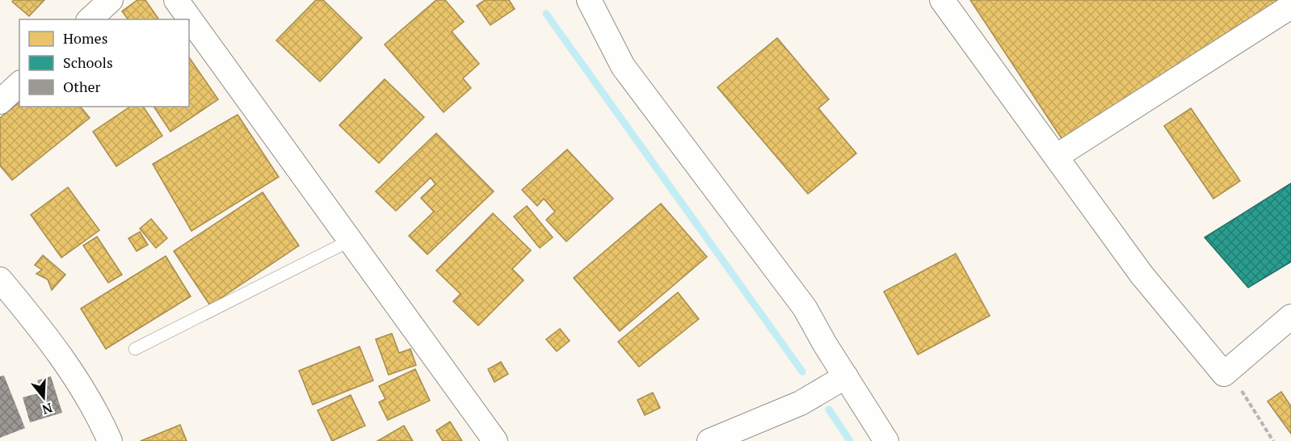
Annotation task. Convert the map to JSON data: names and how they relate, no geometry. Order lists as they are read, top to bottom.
{
  "legend": ["Homes", "Schools", "Other"],
  "north": "bottom"
}
